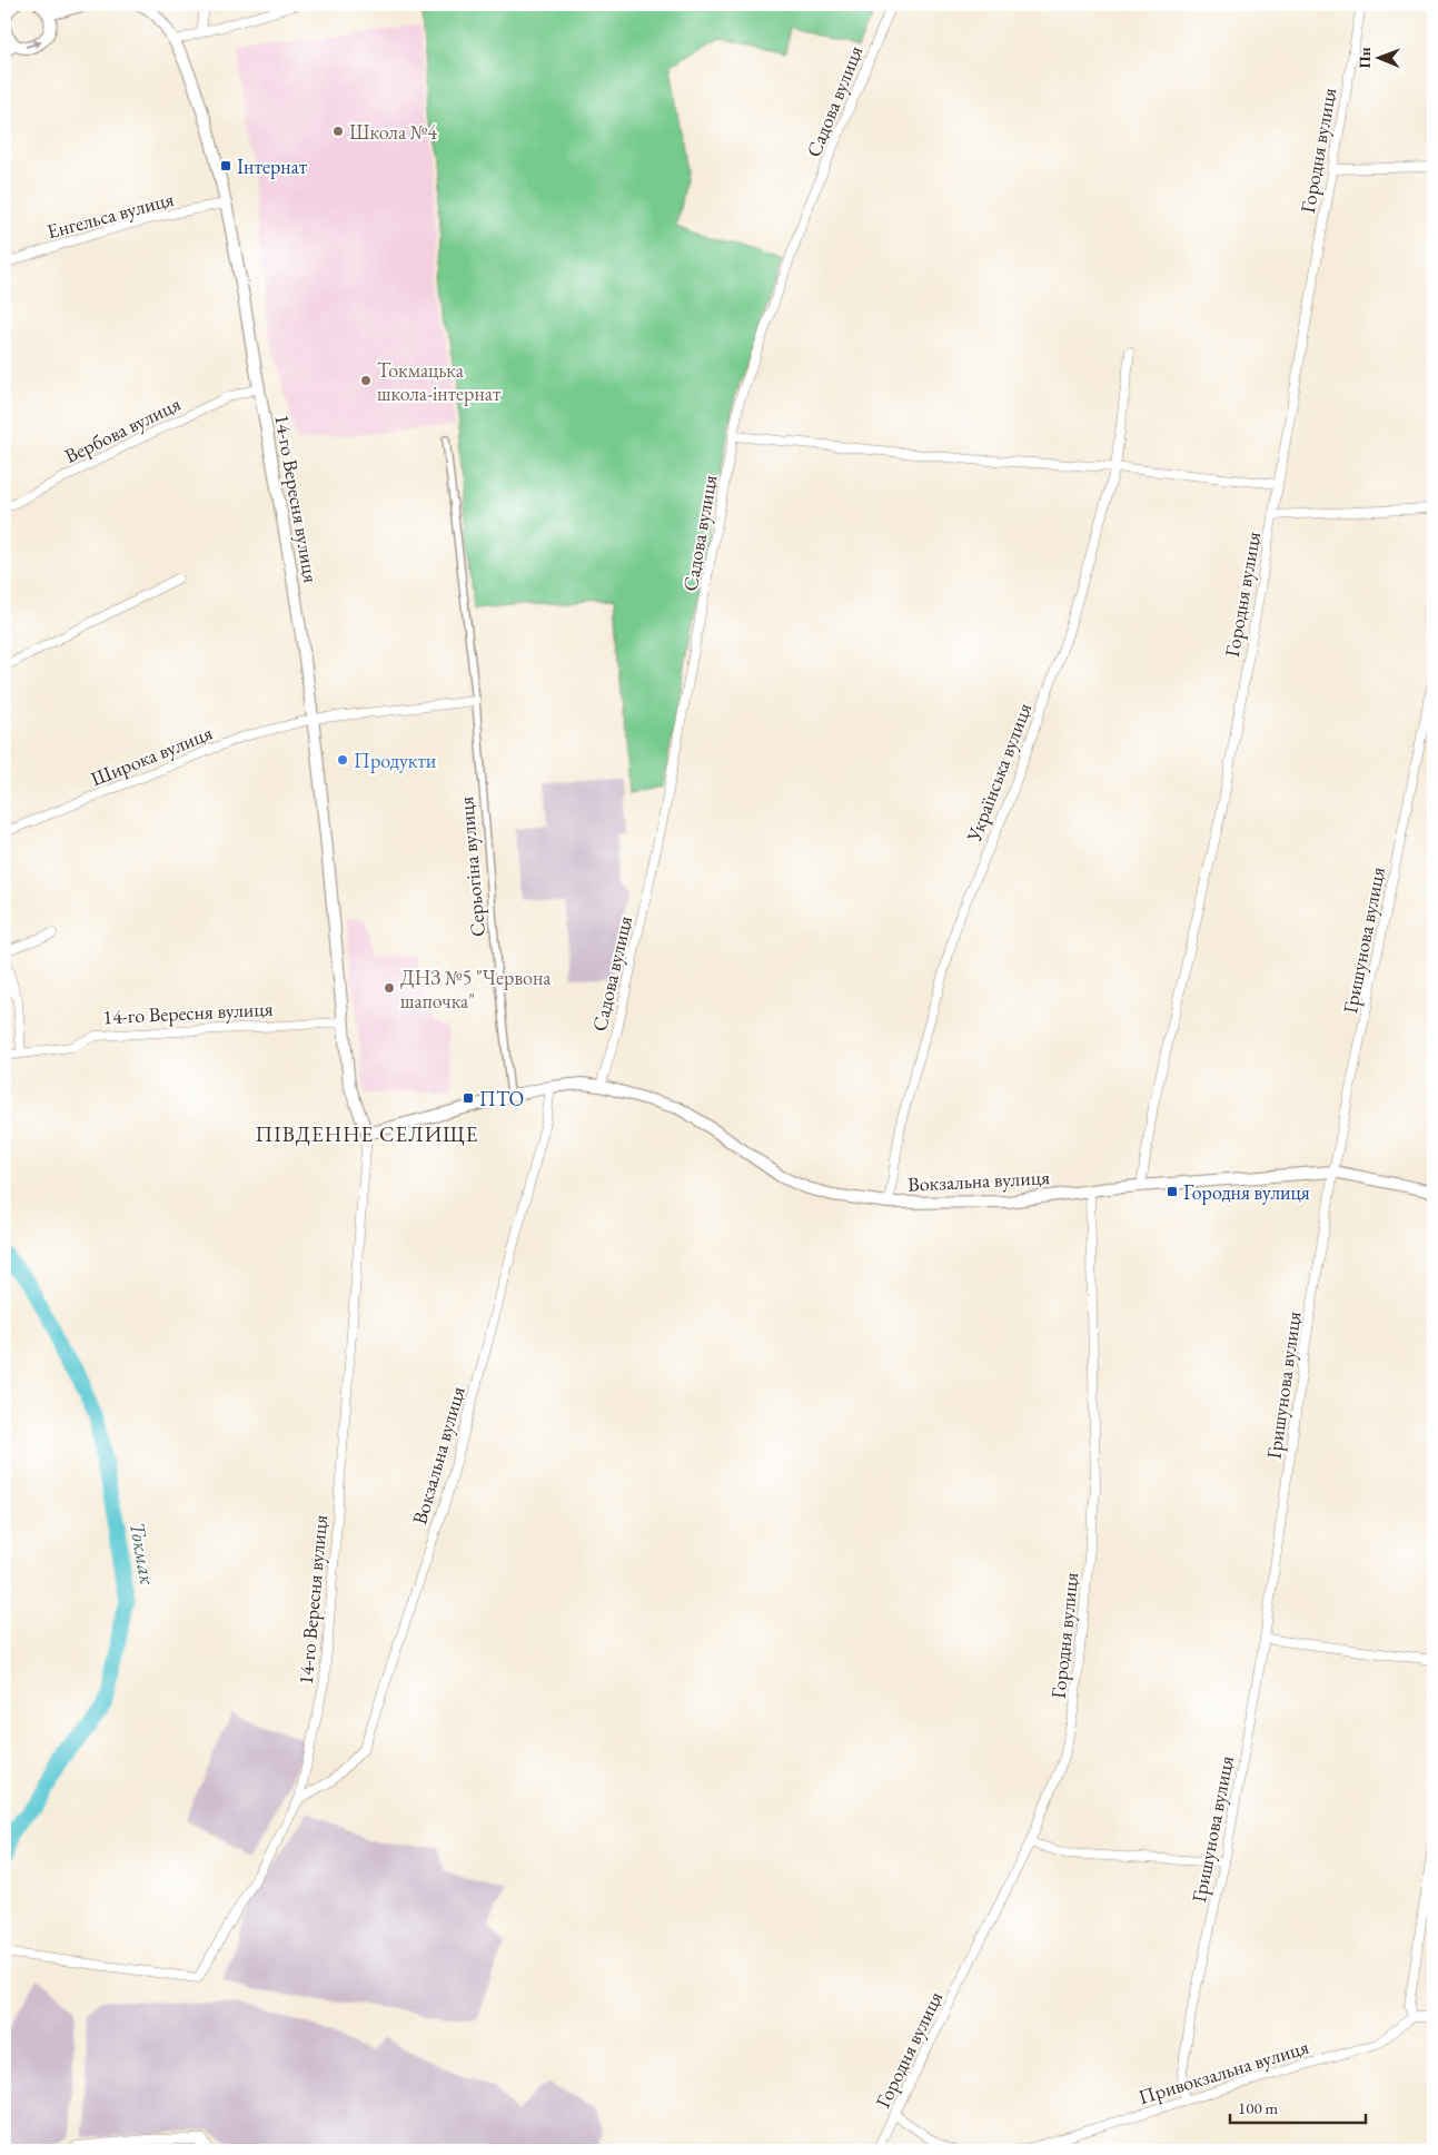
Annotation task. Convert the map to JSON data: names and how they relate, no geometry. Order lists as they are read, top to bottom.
{
  "streets": {
    "street": [
      "Садова вулиця",
      "Городня вулиця",
      "Енгельса вулиця",
      "Вербова вулиця",
      "14-го Вересня вулиця",
      "Широка вулиця",
      "Українська вулиця",
      "Серьогіна вулиця",
      "Гришунова вулиця",
      "Вокзальна вулиця",
      "Привокзальна вулиця"
    ]
  },
  "crossings": [
    ["Садова вулиця", "Вокзальна вулиця"],
    ["Городня вулиця", "Вокзальна вулиця"],
    ["Енгельса вулиця", "14-го Вересня вулиця"],
    ["Вербова вулиця", "14-го Вересня вулиця"],
    ["14-го Вересня вулиця", "Широка вулиця"],
    ["14-го Вересня вулиця", "Вокзальна вулиця"],
    ["Українська вулиця", "Вокзальна вулиця"],
    ["Серьогіна вулиця", "Вокзальна вулиця"],
    ["Гришунова вулиця", "Вокзальна вулиця"],
    ["Гришунова вулиця", "Привокзальна вулиця"]
  ],
  "districts": ["ПІВДЕННЕ СЕЛИЩЕ"],
  "water": ["Токмак"],
  "places": {
    "other": [
      "Школа №4",
      "Токмацька школа-інтернат",
      "Продукти",
      "ДНЗ №5 \"Червона шапочка\""
    ],
    "transit": ["Інтернат", "ПТО", "Городня вулиця"]
  },
  "scale_bar": "100 m",
  "north": "left"
}
